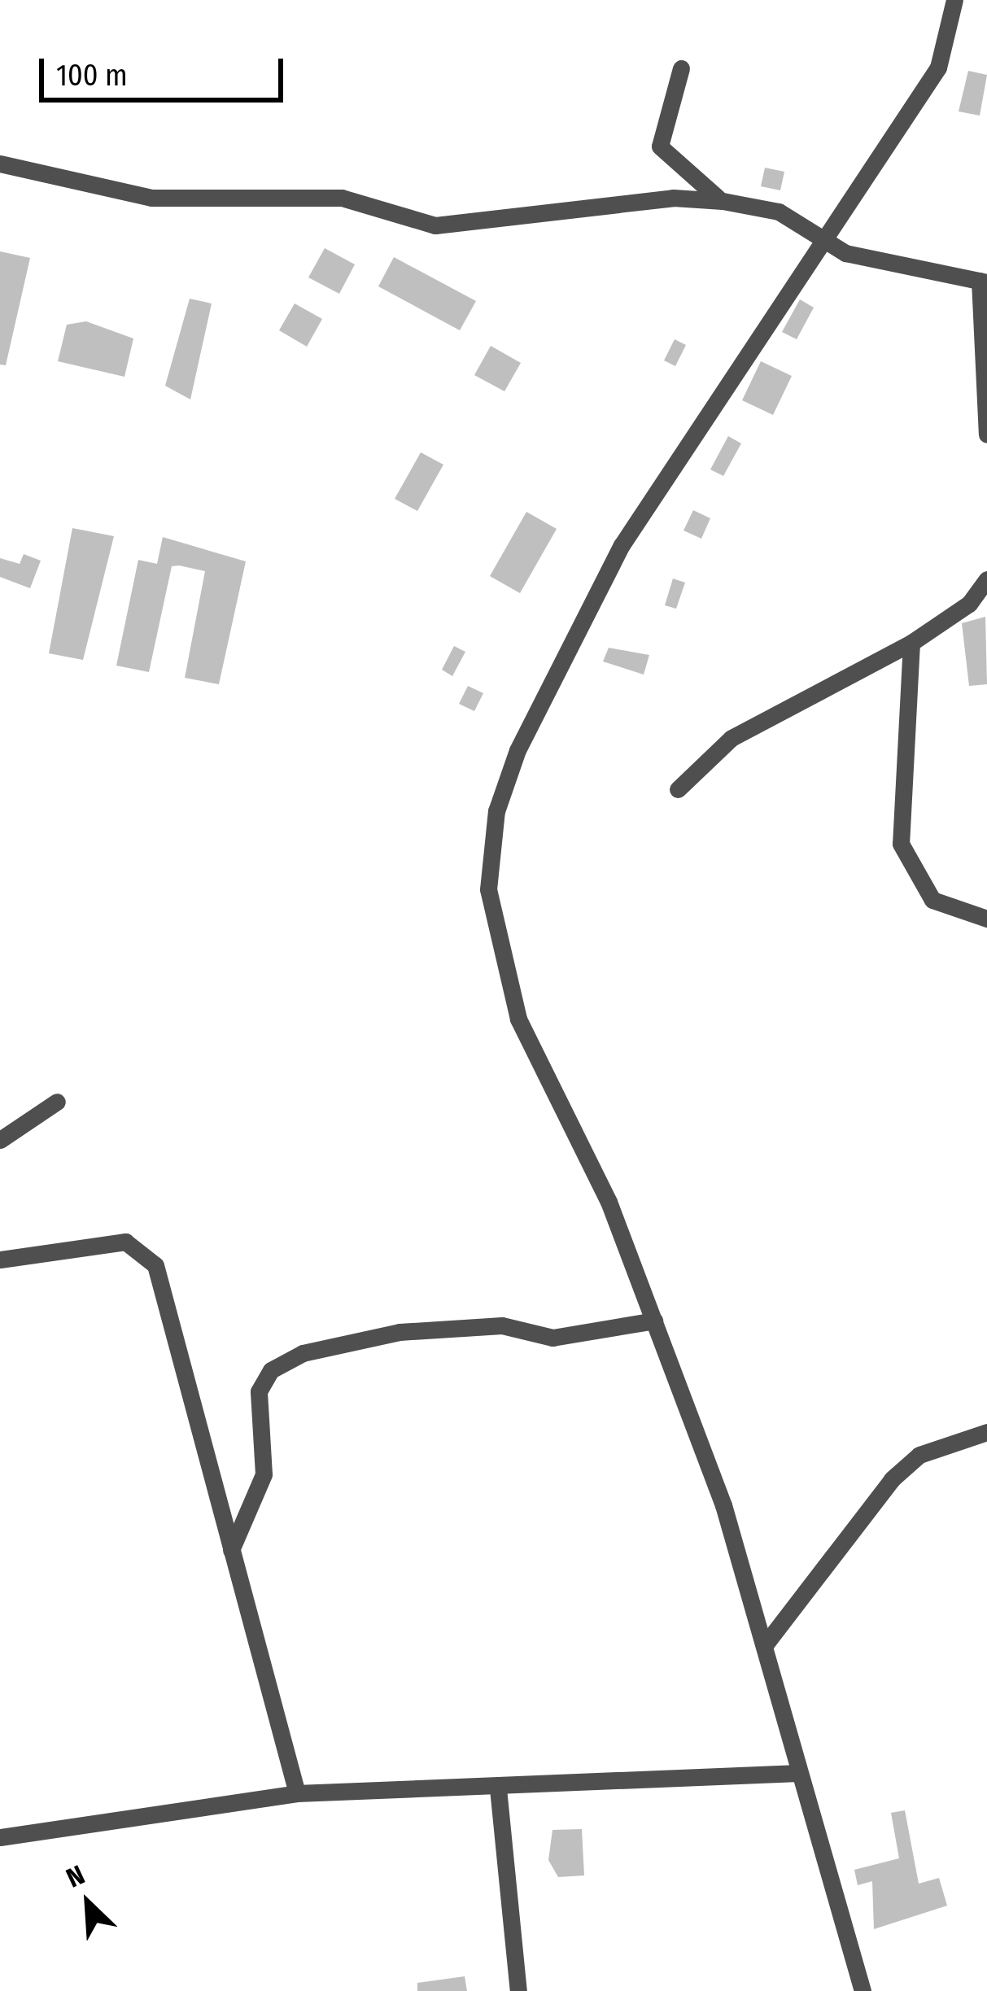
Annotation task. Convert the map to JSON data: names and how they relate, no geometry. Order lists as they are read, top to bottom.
{
  "scale_bar": "100 m",
  "north": "top left"
}
